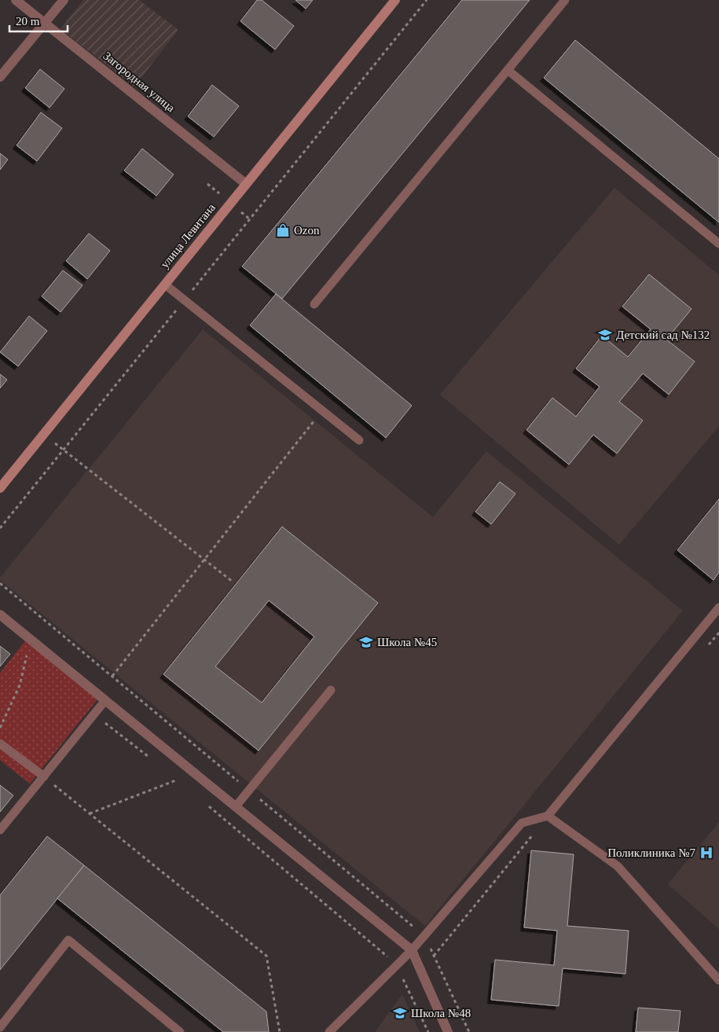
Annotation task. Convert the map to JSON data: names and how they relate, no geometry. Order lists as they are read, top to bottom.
{
  "streets": {
    "main road": ["улица Левитана"],
    "street": ["Загородная улица"]
  },
  "crossings": [
    ["Загородная улица", "улица Левитана"]
  ],
  "places": {
    "shop": ["Ozon"],
    "school or university": ["Детский сад №132", "Школа №45", "Школа №48"],
    "hospital": ["Поликлиника №7"]
  },
  "scale_bar": "20 m"
}
